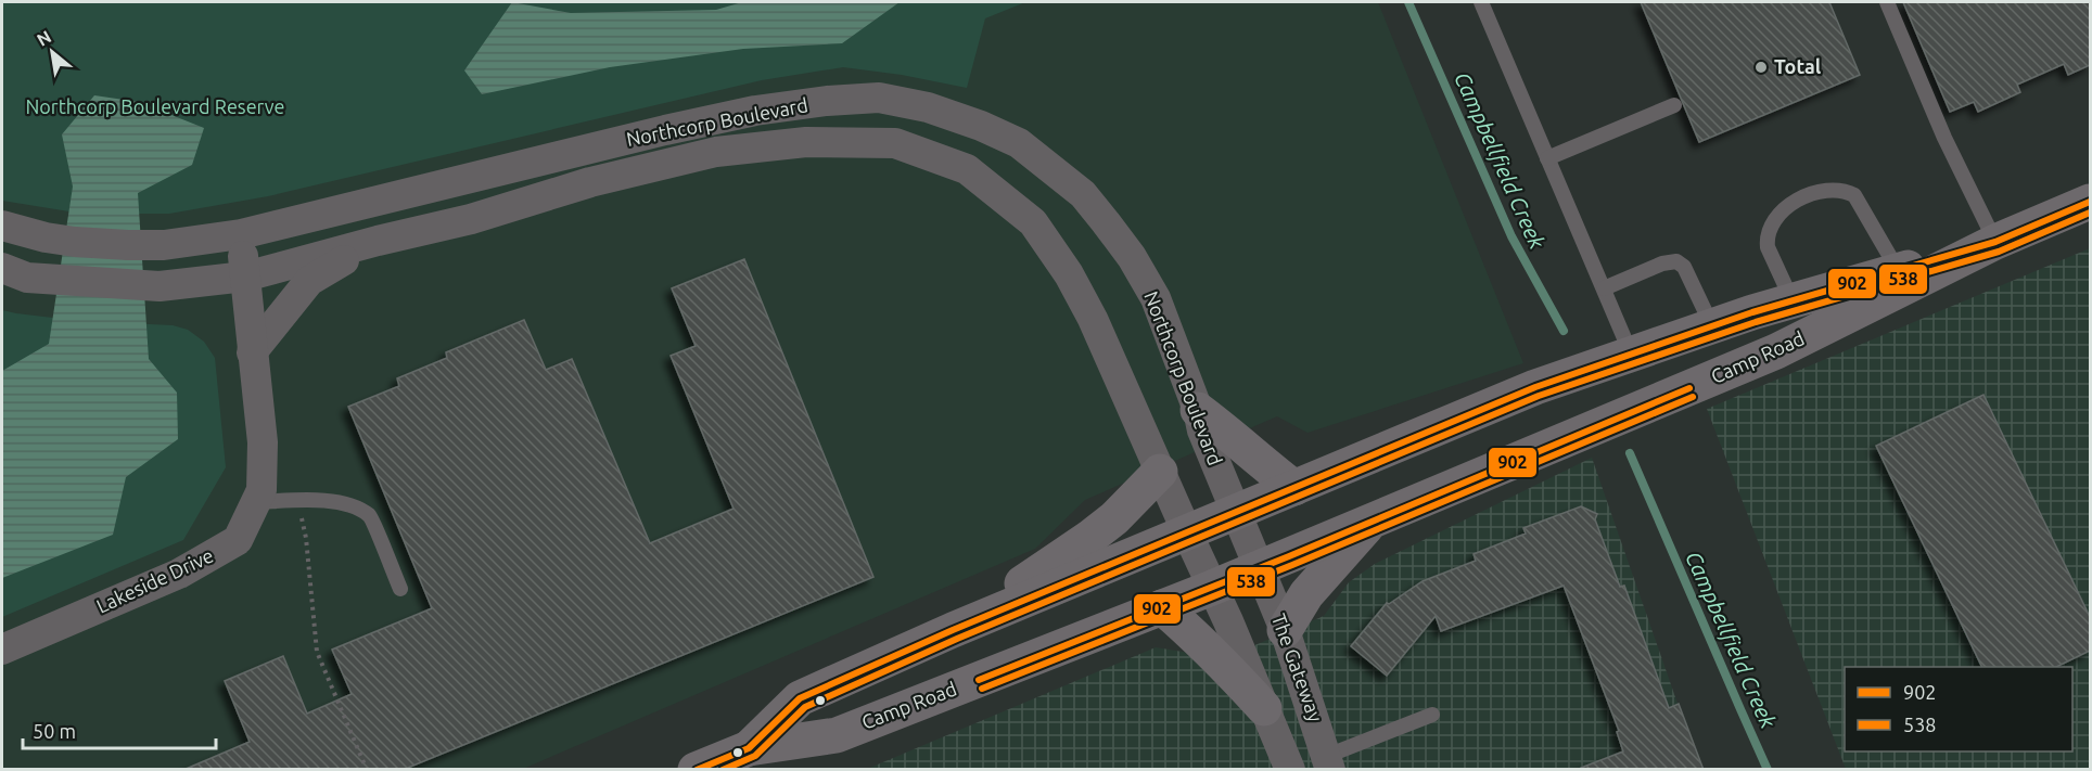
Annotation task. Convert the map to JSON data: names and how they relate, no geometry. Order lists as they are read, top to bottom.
{
  "streets": {
    "main road": ["Camp Road"],
    "street": ["Northcorp Boulevard", "Lakeside Drive", "The Gateway"]
  },
  "crossings": [
    ["Northcorp Boulevard", "Camp Road"],
    ["Northcorp Boulevard", "Lakeside Drive"],
    ["Northcorp Boulevard", "The Gateway"],
    ["Camp Road", "The Gateway"]
  ],
  "water": ["Campbellfield Creek"],
  "parks": ["Northcorp Boulevard Reserve"],
  "places": ["Total"],
  "lines": ["transit line 902", "transit line 538"],
  "legend": ["902", "538"],
  "scale_bar": "50 m",
  "north": "top left"
}
